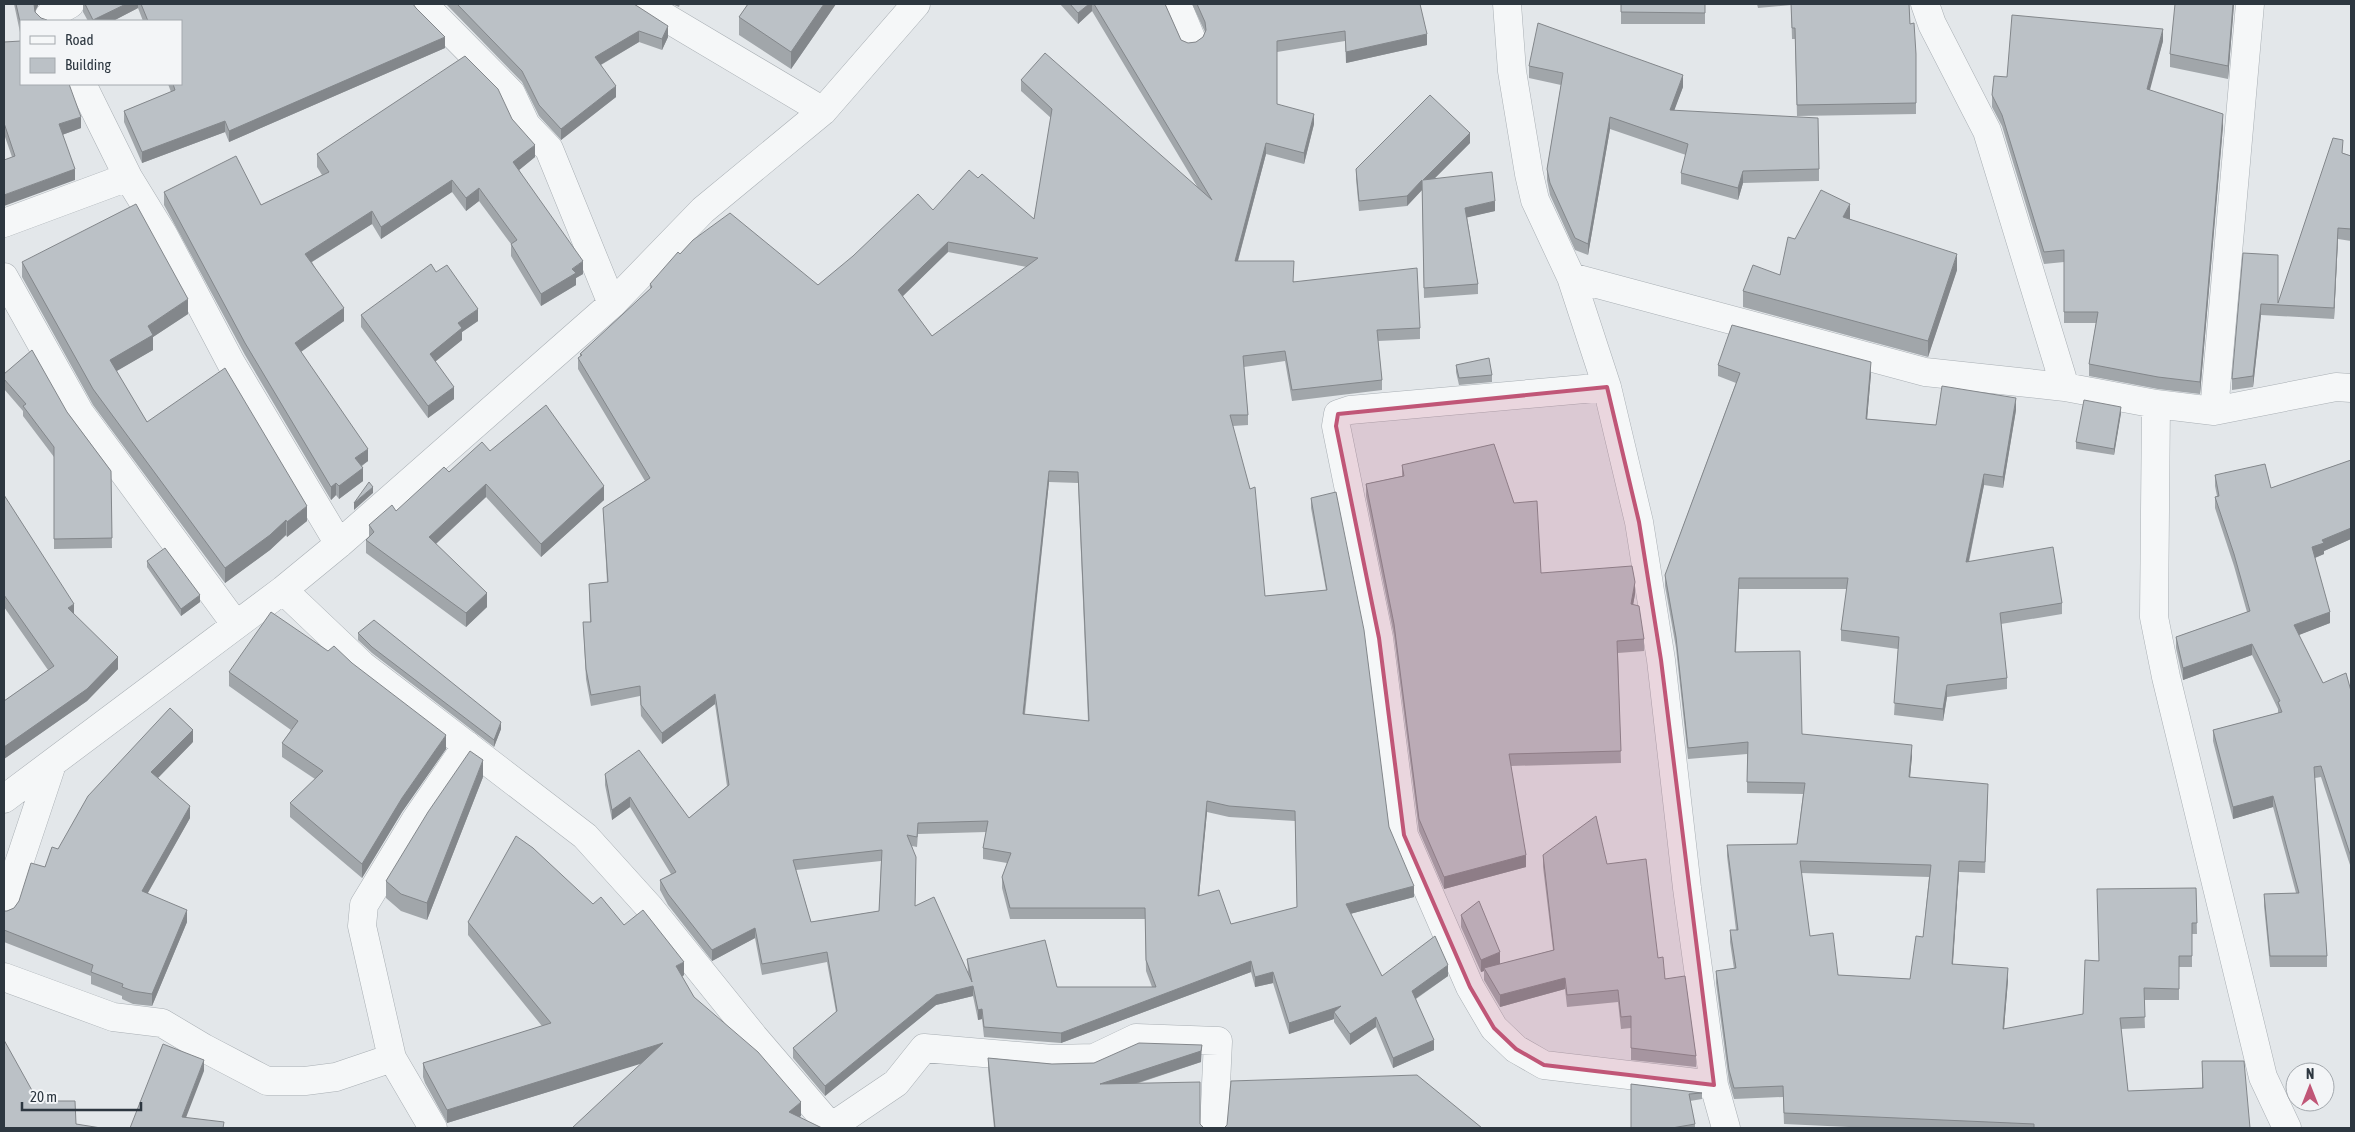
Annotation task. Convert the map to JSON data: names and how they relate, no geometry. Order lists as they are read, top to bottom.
{
  "legend": ["Road", "Building"],
  "scale_bar": "20 m",
  "north": "top"
}
